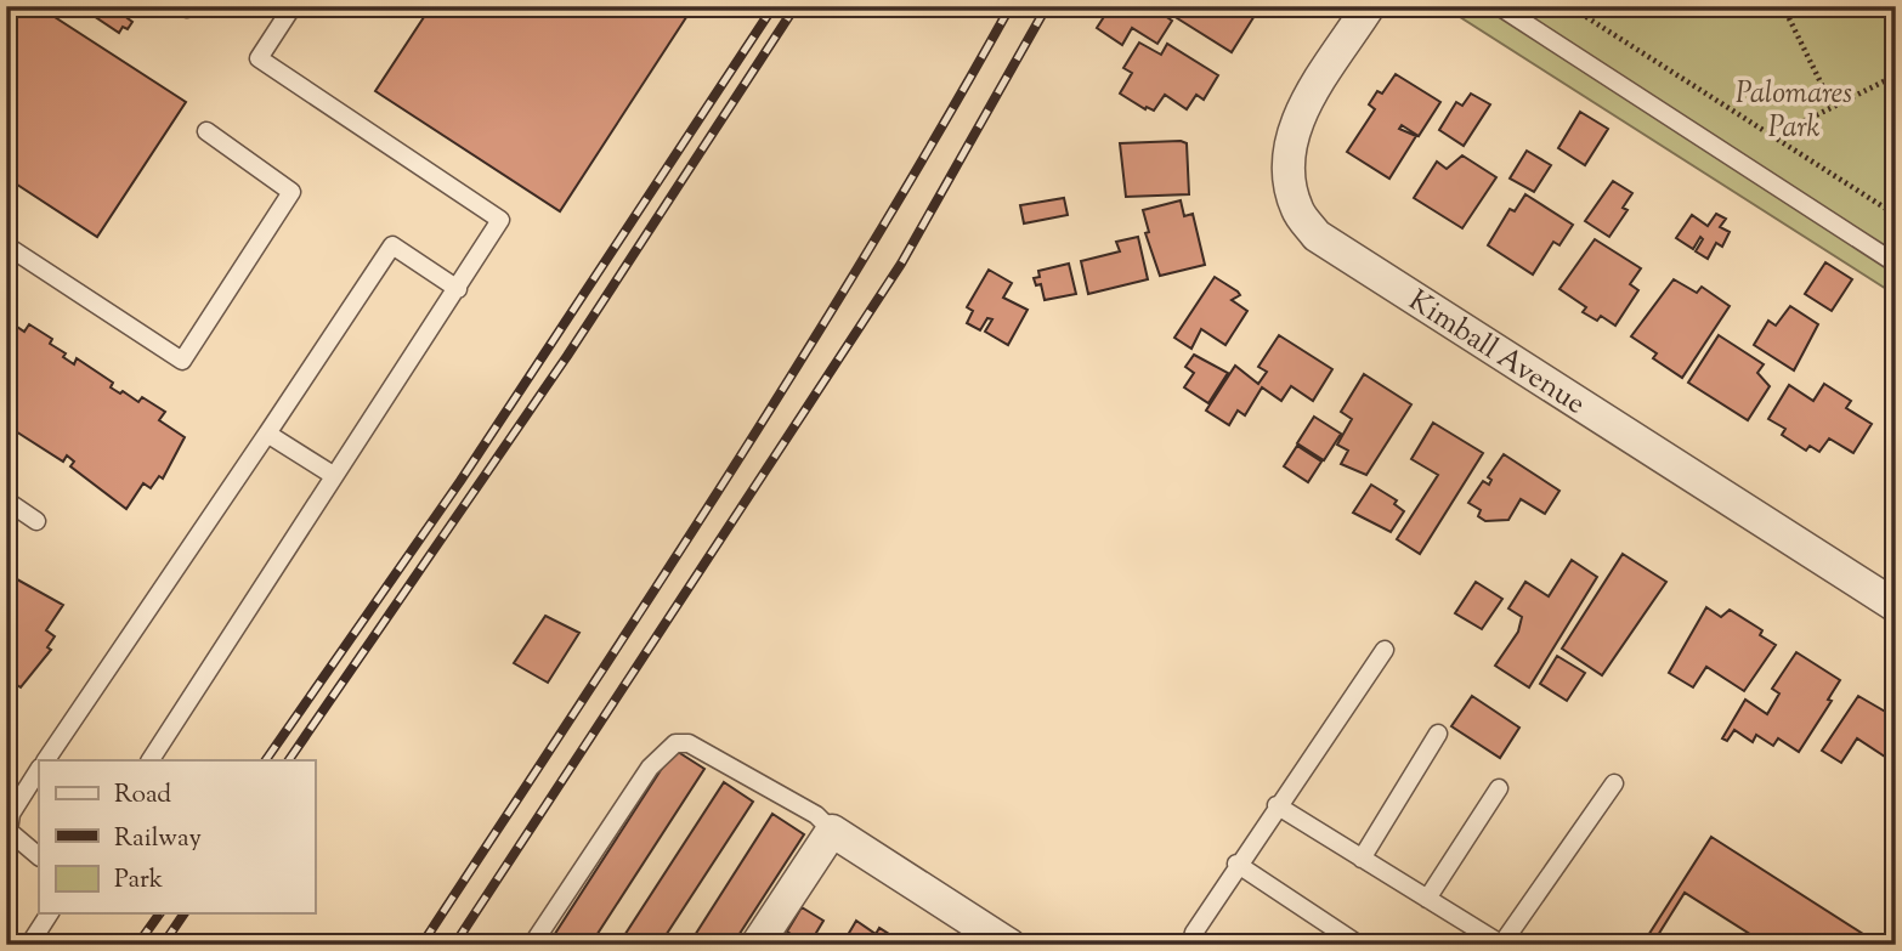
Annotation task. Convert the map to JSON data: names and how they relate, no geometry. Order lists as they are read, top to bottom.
{
  "streets": {
    "street": ["Kimball Avenue"]
  },
  "parks": ["Palomares Park"],
  "legend": ["Road", "Railway", "Park"]
}
